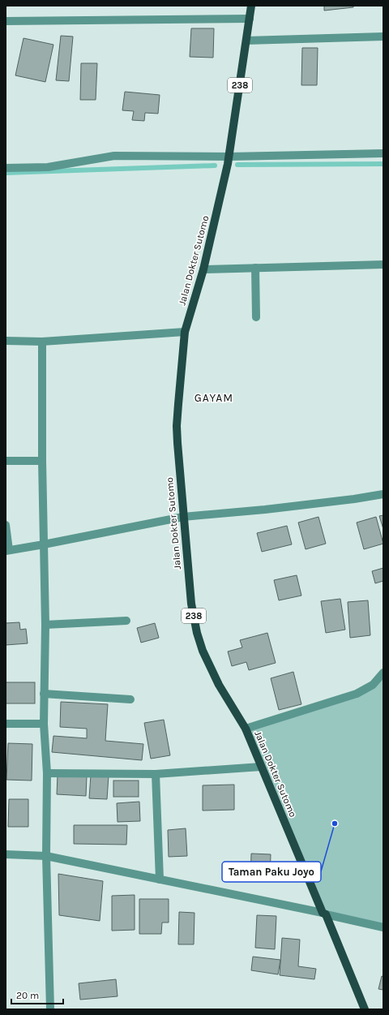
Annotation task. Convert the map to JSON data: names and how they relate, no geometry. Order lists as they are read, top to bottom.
{
  "streets": {
    "main road": ["238", "Jalan Dokter Sutomo"]
  },
  "districts": ["GAYAM"],
  "places": ["Taman Paku Joyo"],
  "scale_bar": "20 m"
}
